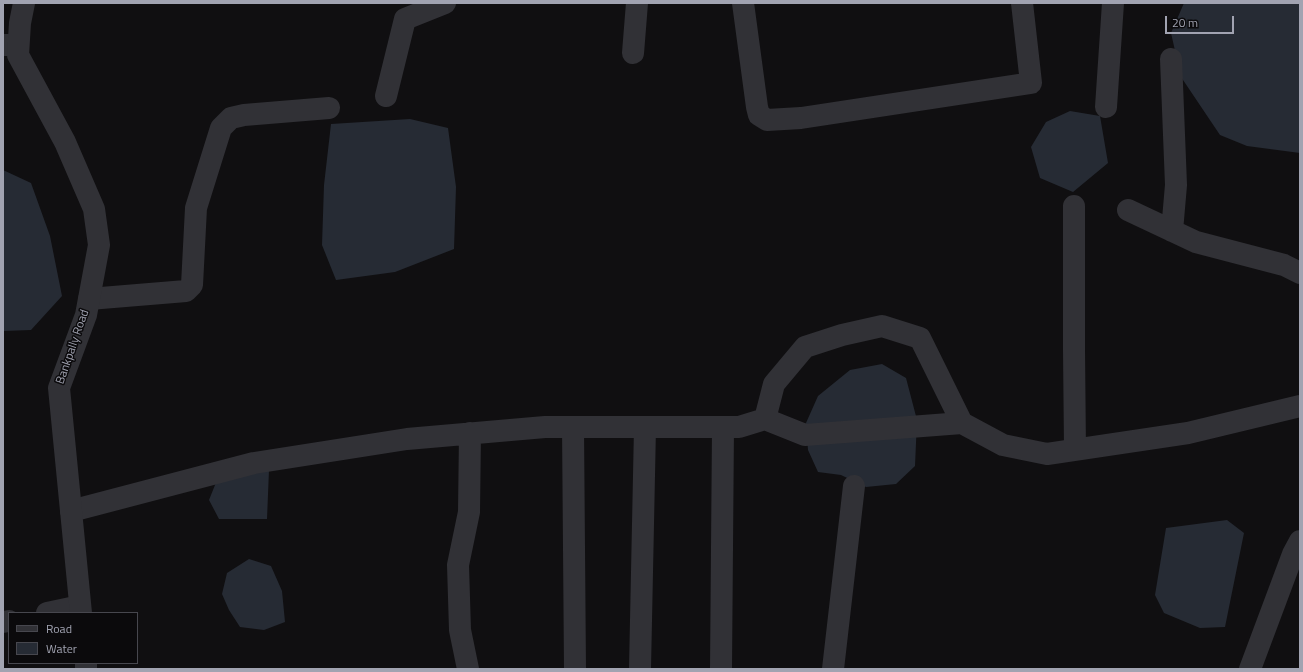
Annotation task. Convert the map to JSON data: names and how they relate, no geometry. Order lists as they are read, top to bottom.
{
  "streets": {
    "street": ["Bankpally Road"]
  },
  "legend": ["Road", "Water"],
  "scale_bar": "20 m"
}
